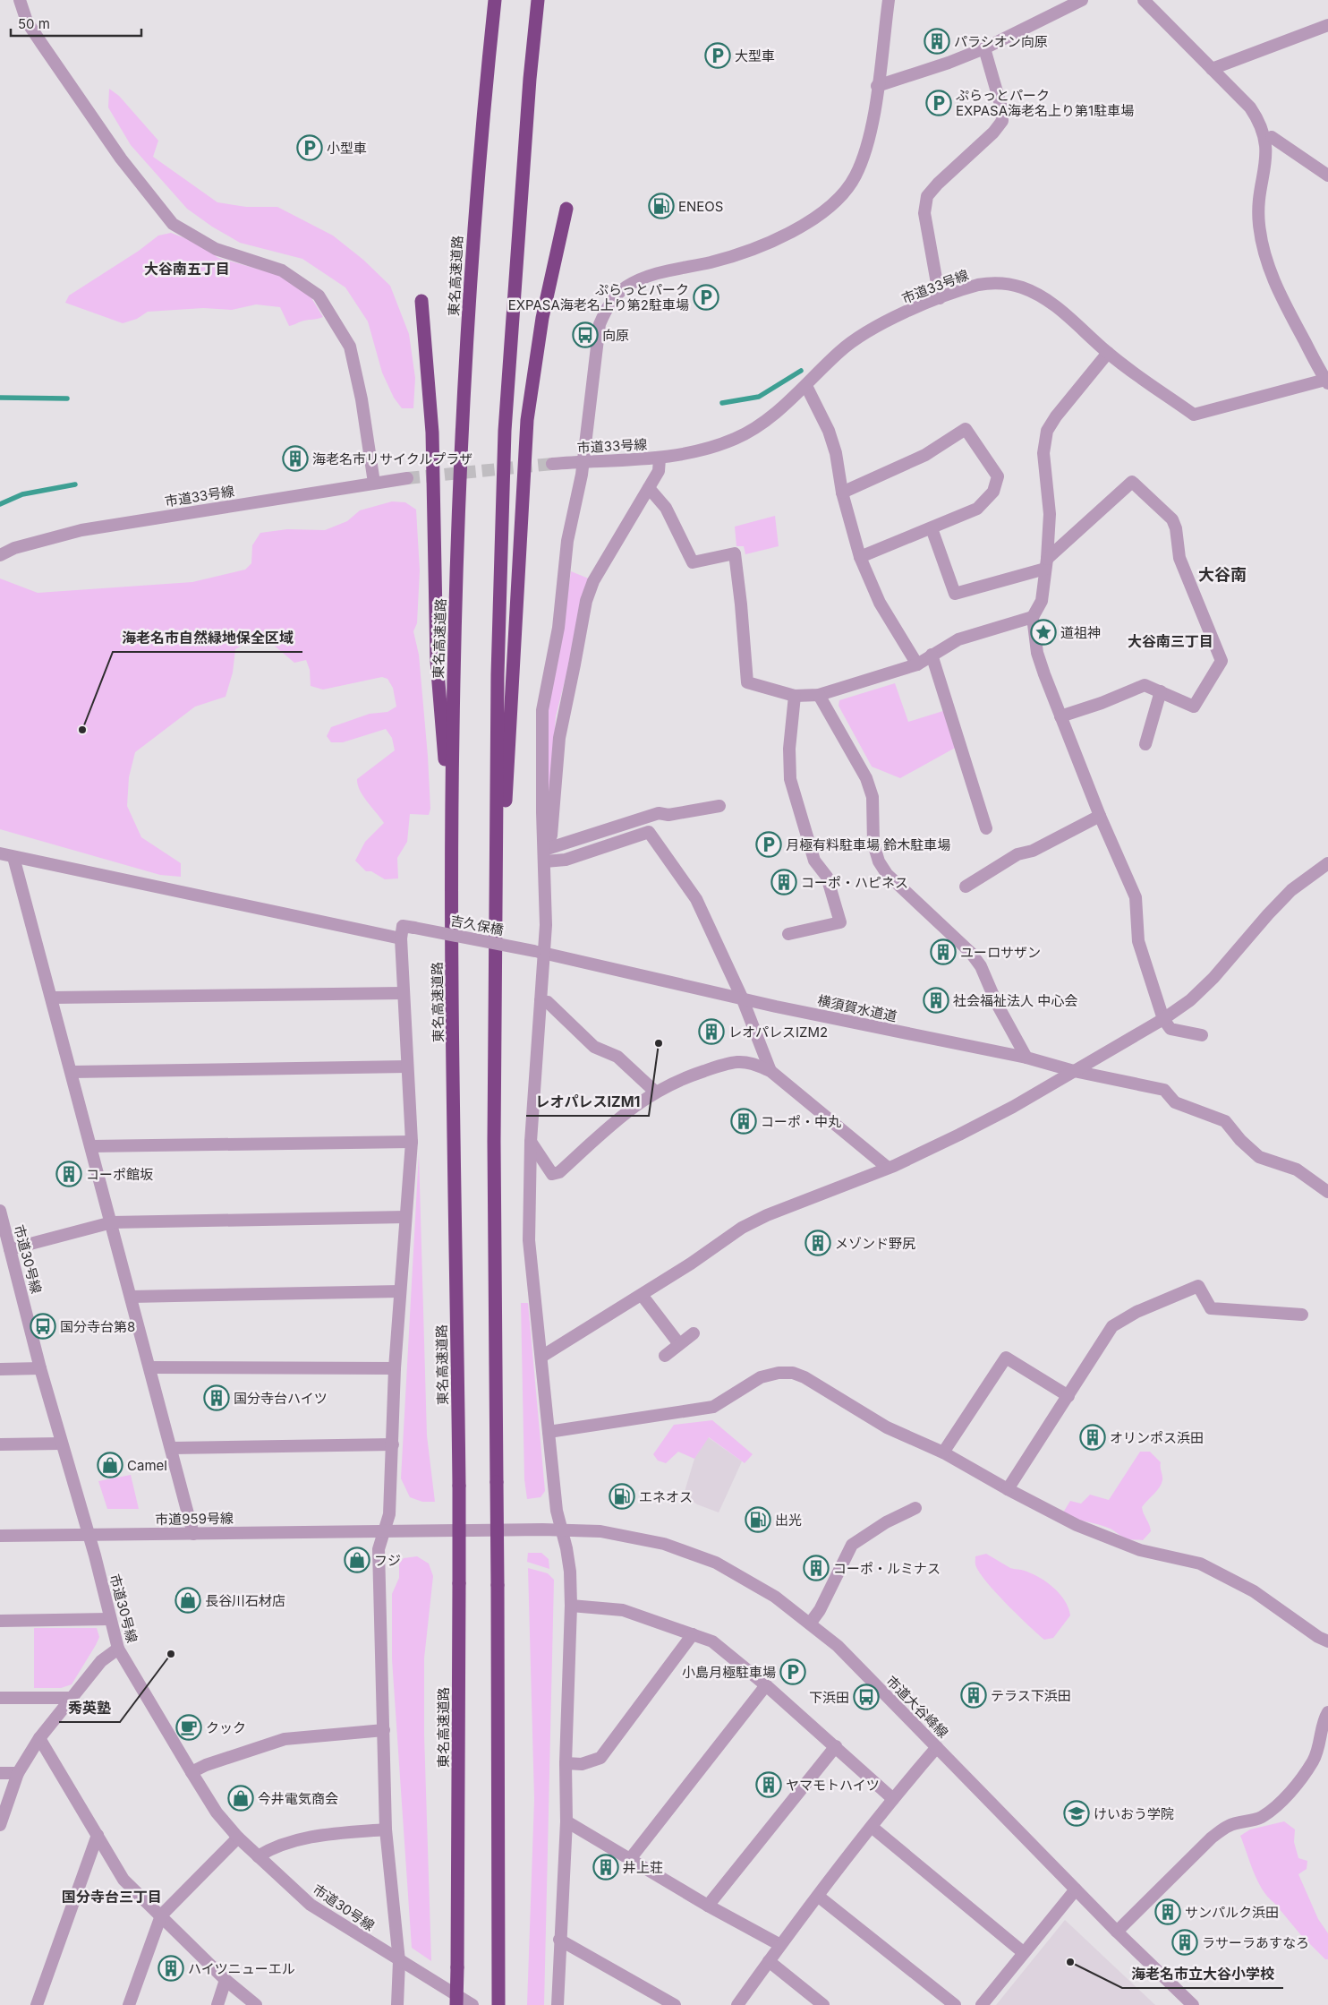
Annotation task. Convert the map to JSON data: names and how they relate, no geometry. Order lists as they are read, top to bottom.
{
  "streets": {
    "highway": ["東名高速道路"],
    "street": [
      "市道33号線",
      "吉久保橋",
      "横須賀水道道",
      "市道30号線",
      "市道959号線",
      "市道大谷峰線"
    ]
  },
  "crossings": [
    ["吉久保橋", "横須賀水道道"],
    ["市道30号線", "市道959号線"],
    ["市道959号線", "市道大谷峰線"]
  ],
  "districts": [
    "大谷南五丁目",
    "大谷南",
    "大谷南三丁目",
    "国分寺台三丁目"
  ],
  "places": {
    "building": [
      "パラシオン向原",
      "海老名市リサイクルプラザ",
      "コーポ・ハピネス",
      "ユーロサザン",
      "社会福祉法人 中心会",
      "レオパレスIZM2",
      "コーポ・中丸",
      "コーポ館坂",
      "メゾンド野尻",
      "国分寺台ハイツ",
      "オリンポス浜田",
      "コーポ・ルミナス",
      "テラス下浜田",
      "ヤマモトハイツ",
      "井上荘",
      "サンパルク浜田",
      "ラサーラあすなろ",
      "ハイツニューエル"
    ],
    "parking": [
      "大型車",
      "ぷらっとパーク EXPASA海老名上り第1駐車場",
      "小型車",
      "ぷらっとパーク EXPASA海老名上り第2駐車場",
      "月極有料駐車場 鈴木駐車場",
      "小島月極駐車場"
    ],
    "fuel station": ["ENEOS", "エネオス", "出光"],
    "bus stop": ["向原", "国分寺台第8", "下浜田"],
    "place": ["道祖神"],
    "other": [
      "海老名市自然緑地保全区域",
      "レオパレスIZM1",
      "秀英塾",
      "海老名市立大谷小学校"
    ],
    "shop": [
      "Camel",
      "フジ",
      "長谷川石材店",
      "今井電気商会"
    ],
    "cafe": ["クック"],
    "school or university": ["けいおう学院"]
  },
  "scale_bar": "50 m"
}
